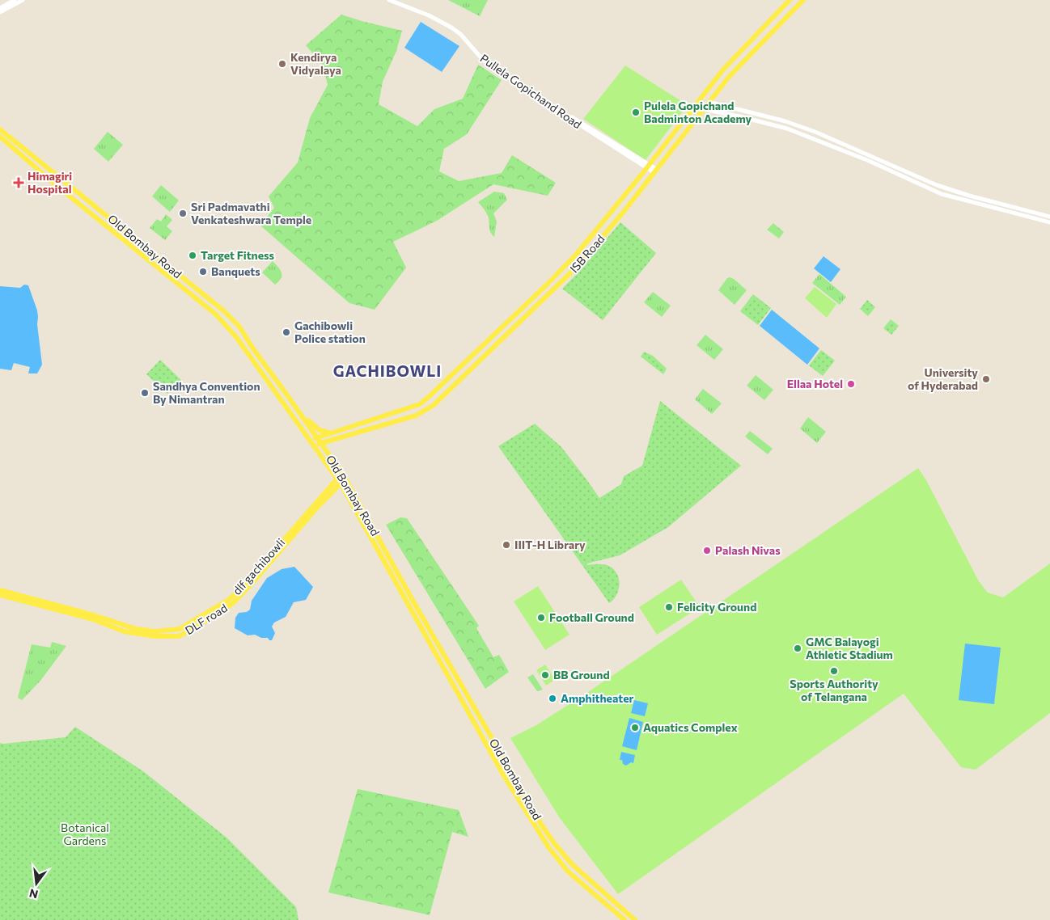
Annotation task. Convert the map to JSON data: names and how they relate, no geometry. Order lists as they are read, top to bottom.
{
  "streets": {
    "main road": [
      "Old Bombay Road",
      "ISB Road",
      "dlf gachibowli",
      "DLF road"
    ],
    "street": ["Pullela Gopichand Road"]
  },
  "crossings": [
    ["Pullela Gopichand Road", "ISB Road"],
    ["Old Bombay Road", "ISB Road"],
    ["Old Bombay Road", "dlf gachibowli"],
    ["Old Bombay Road", "DLF road"]
  ],
  "districts": ["GACHIBOWLI"],
  "parks": ["Botanical Gardens"],
  "places": {
    "other": [
      "Kendirya Vidyalaya",
      "Pulela Gopichand Badminton Academy",
      "Sri Padmavathi Venkateshwara Temple",
      "Target Fitness",
      "Banquets",
      "Gachibowli Police station",
      "University of Hyderabad",
      "Ellaa Hotel",
      "Sandhya Convention By Nimantran",
      "IIIT-H Library",
      "Palash Nivas",
      "Felicity Ground",
      "Football Ground",
      "GMC Balayogi Athletic Stadium",
      "Sports Authority of Telangana",
      "BB Ground",
      "Amphitheater",
      "Aquatics Complex"
    ],
    "health": ["Himagiri Hospital"]
  },
  "north": "bottom"
}
